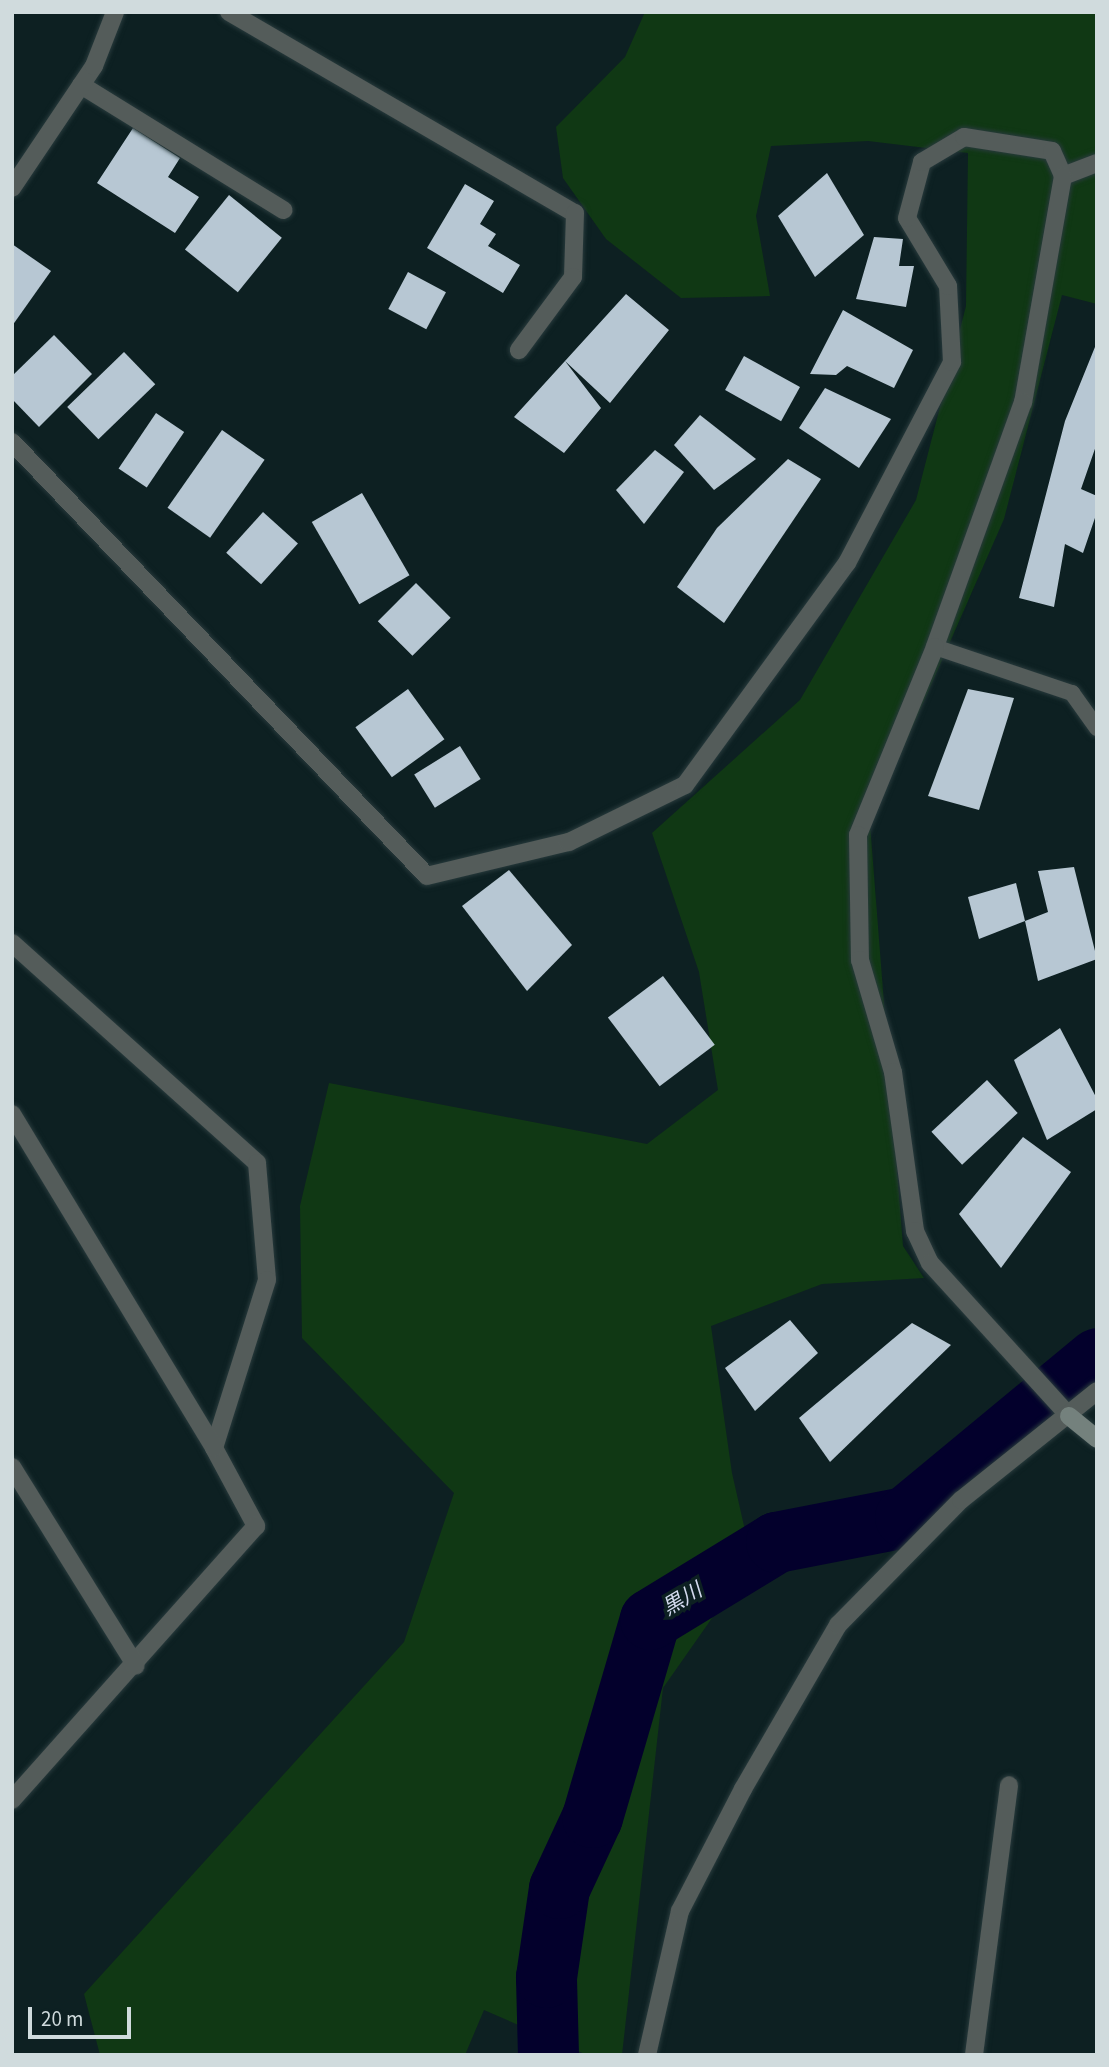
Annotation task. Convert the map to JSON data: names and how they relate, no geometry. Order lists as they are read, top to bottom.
{
  "water": ["黒川"],
  "scale_bar": "20 m"
}
